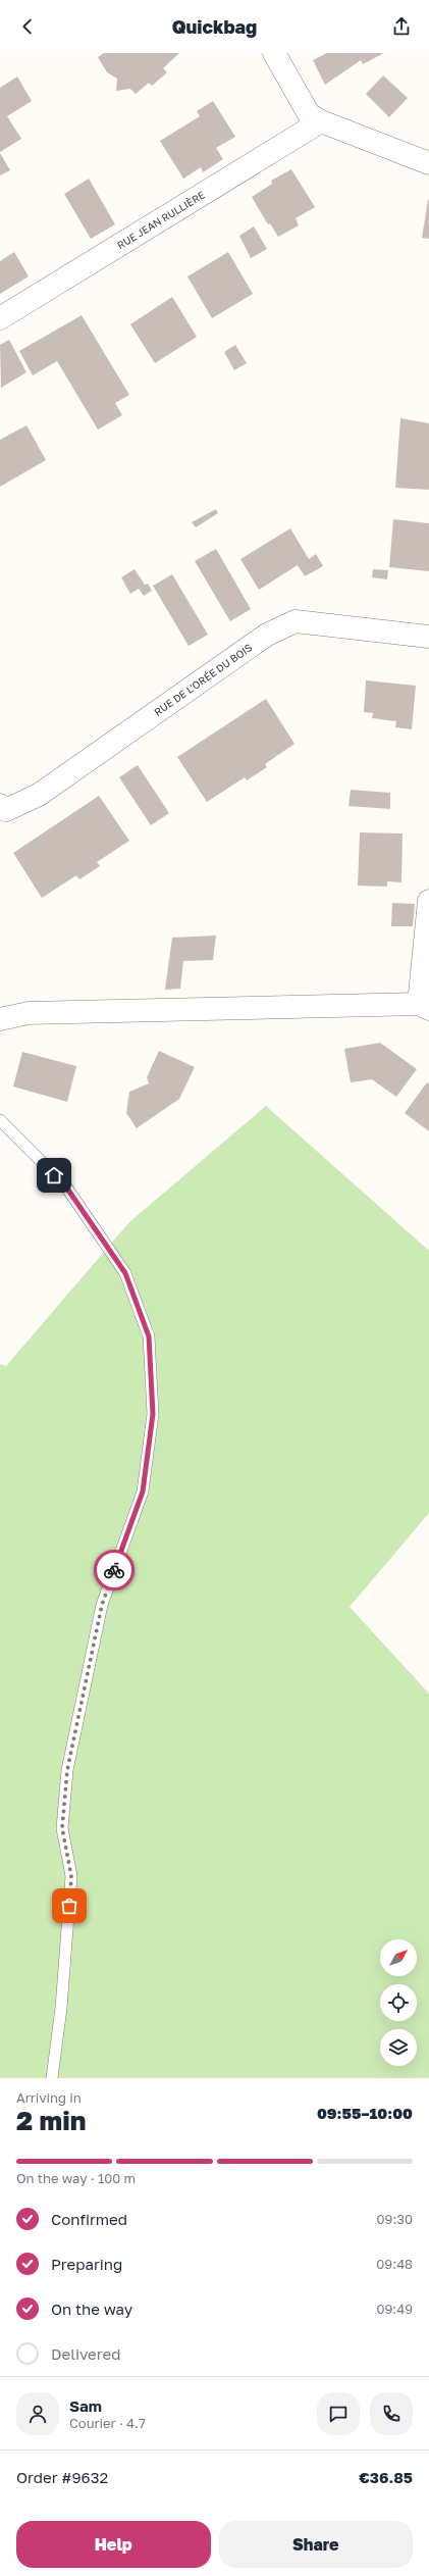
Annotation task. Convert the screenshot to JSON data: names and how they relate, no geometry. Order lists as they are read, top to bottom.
{
  "streets": {
    "street": ["RUE JEAN RULLIÈRE", "RUE DE L'ORÉE DU BOIS"]
  },
  "north": "top right",
  "page": {
    "header": "Quickbag",
    "heading": ["2 min", "Arriving in", "09:55–10:00"],
    "panel": [
      "Sam",
      "Courier · 4.7",
      "Order #9632",
      "€36.85"
    ],
    "bar": "On the way · 100 m",
    "list": [
      ["Confirmed", "09:30"],
      ["Preparing", "09:48"],
      ["On the way", "09:49"],
      "Delivered"
    ],
    "buttons": ["Help", "Share"]
  }
}
